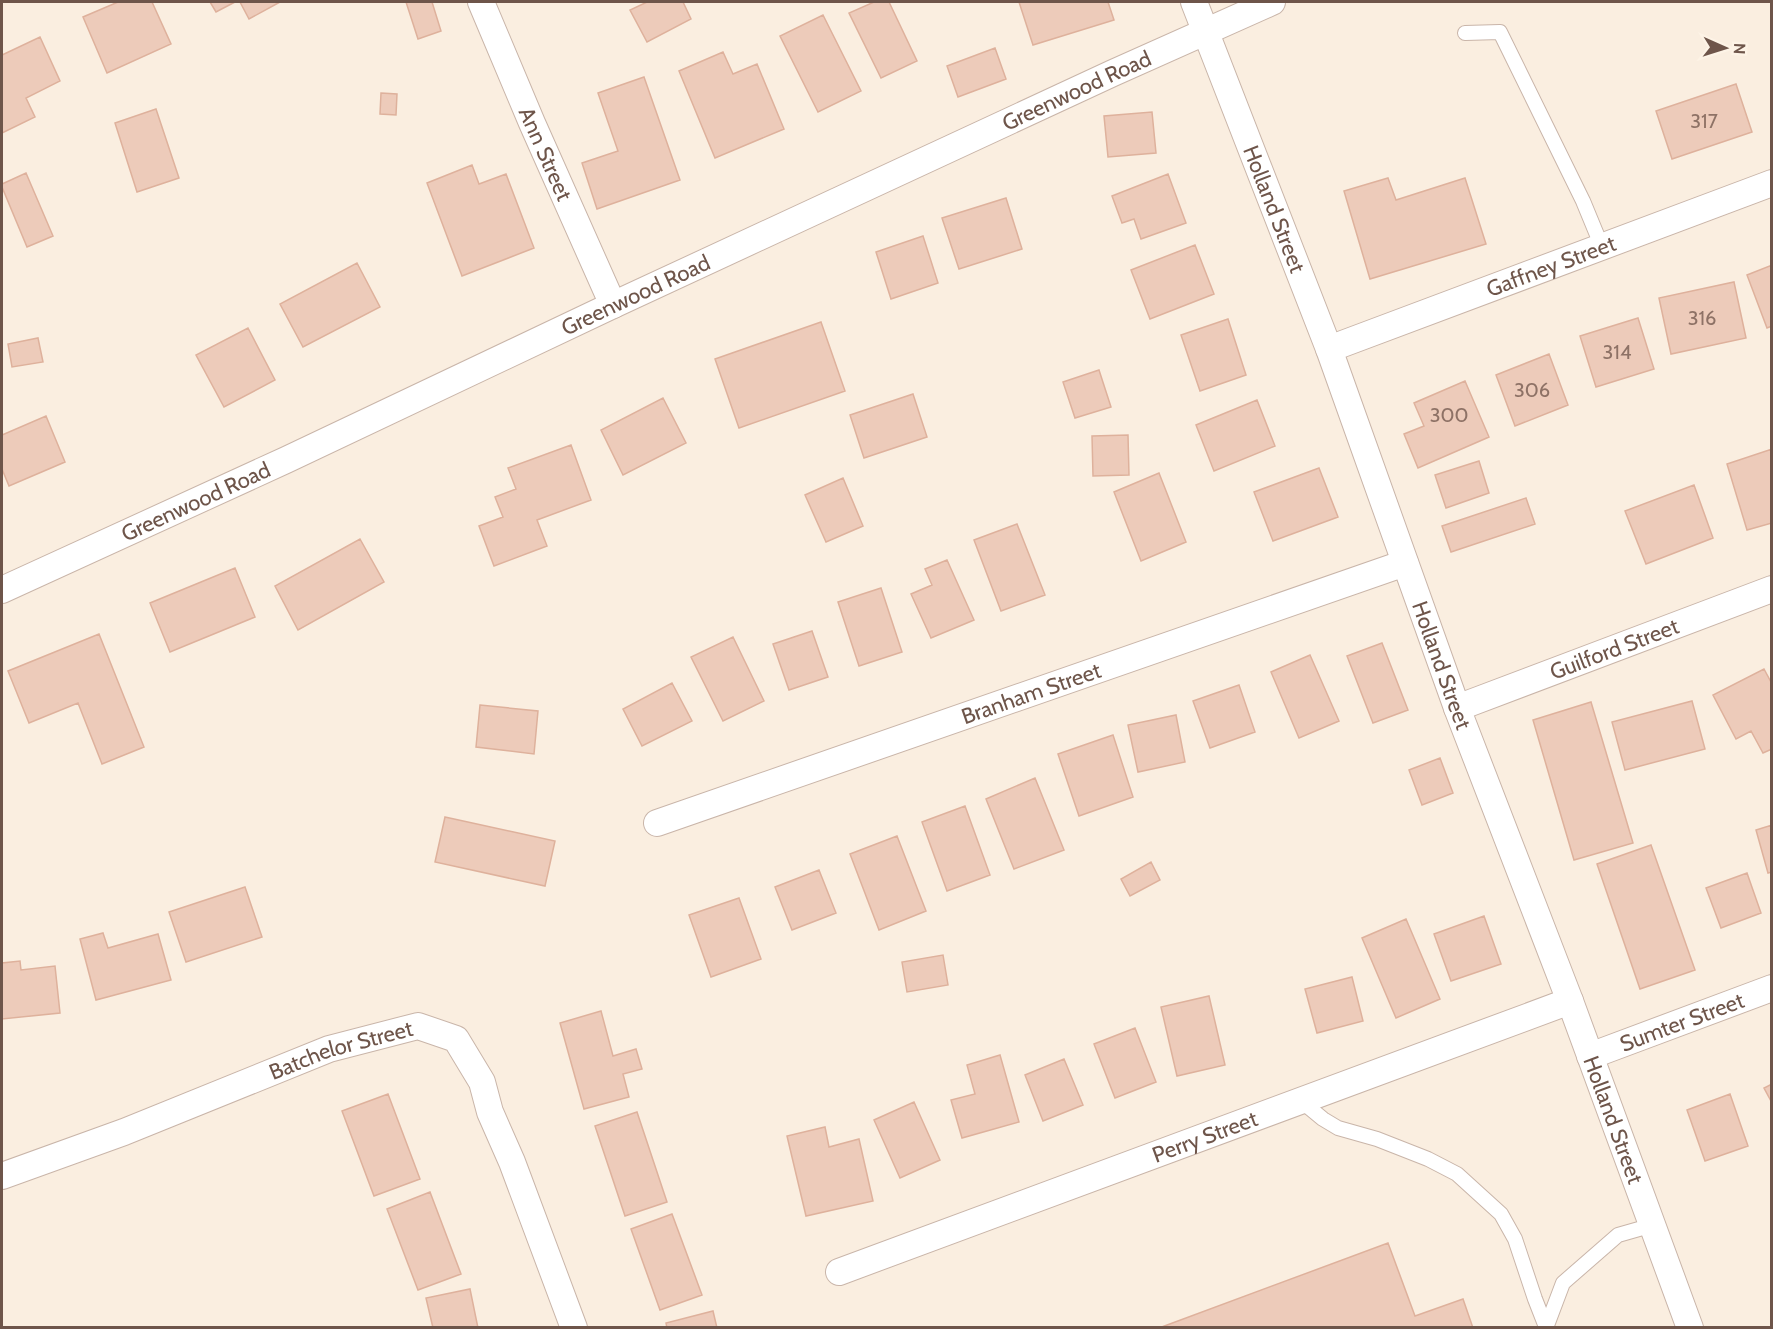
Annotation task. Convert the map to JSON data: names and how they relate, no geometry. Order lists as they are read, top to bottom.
{
  "streets": {
    "street": [
      "Greenwood Road",
      "Ann Street",
      "Holland Street",
      "Gaffney Street",
      "Guilford Street",
      "Branham Street",
      "Sumter Street",
      "Batchelor Street",
      "Perry Street"
    ]
  },
  "crossings": [
    ["Greenwood Road", "Ann Street"],
    ["Greenwood Road", "Holland Street"],
    ["Holland Street", "Gaffney Street"],
    ["Holland Street", "Guilford Street"],
    ["Holland Street", "Branham Street"],
    ["Holland Street", "Sumter Street"],
    ["Holland Street", "Perry Street"]
  ],
  "house_numbers": [
    "317",
    "316",
    "314",
    "306",
    "300"
  ],
  "north": "right"
}
